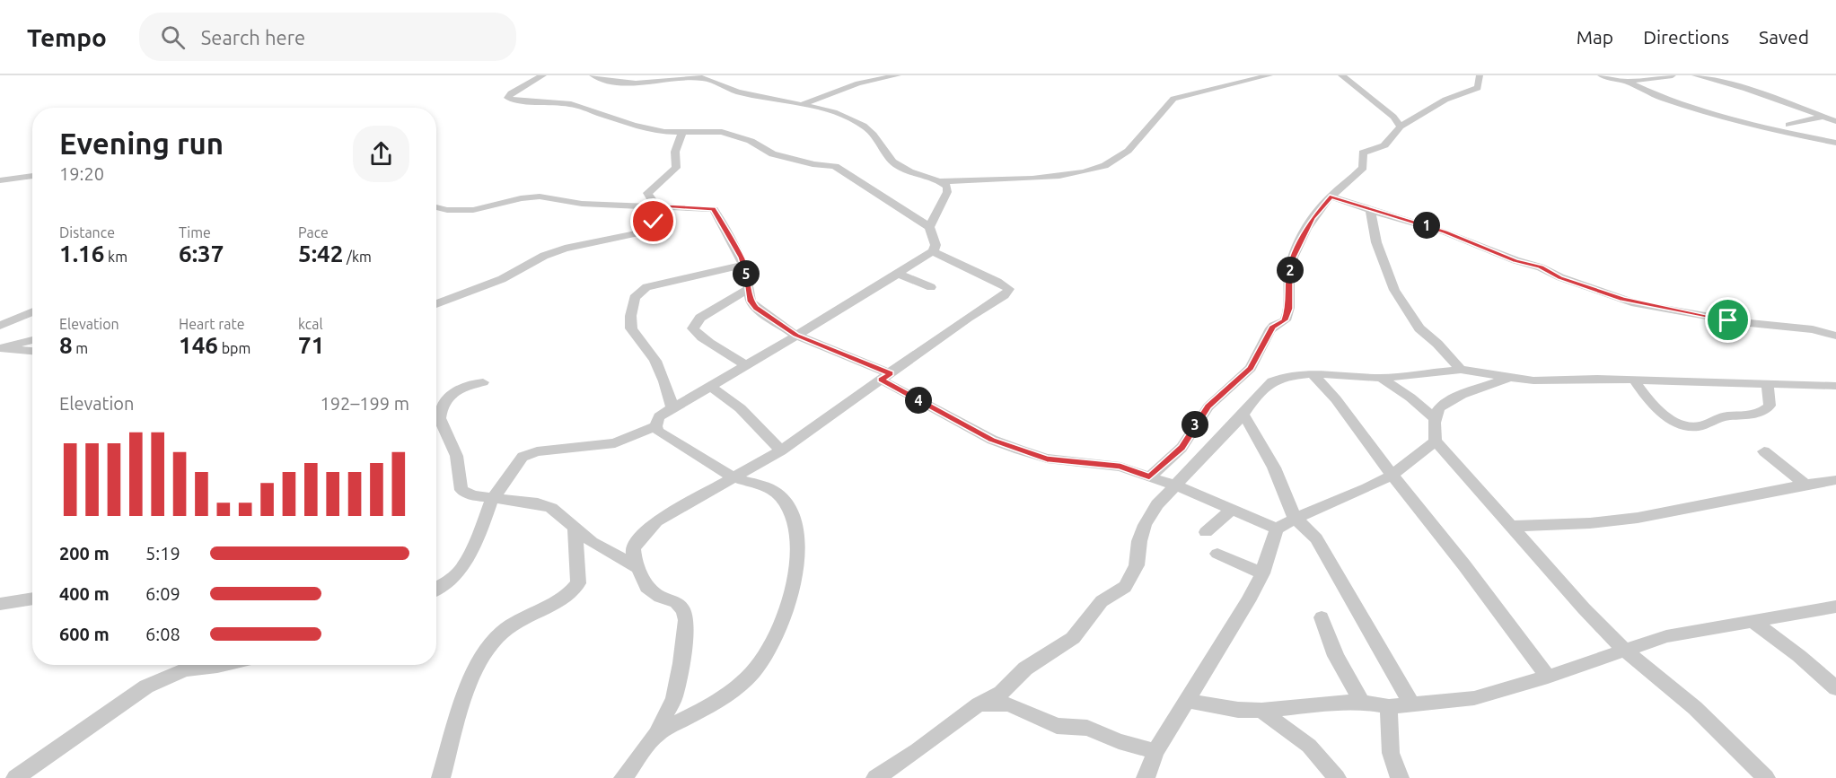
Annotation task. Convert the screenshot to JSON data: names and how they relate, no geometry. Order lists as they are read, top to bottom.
{
  "page": {
    "header": "Tempo",
    "search": "Search here",
    "nav": ["Map", "Directions", "Saved"],
    "heading": ["Evening run", "19:20"],
    "stats": [
      ["Distance", "1.16 km"],
      ["Time", "6:37"],
      ["Pace", "5:42 /km"],
      ["Elevation", "8 m"],
      ["Heart rate", "146 bpm"],
      ["kcal", "71"]
    ],
    "pins": [
      "1",
      "2",
      "5",
      "4",
      "3"
    ],
    "chart": ["Elevation", "192–199 m"],
    "list": [
      {
        "name": "200 m",
        "note": "5:19"
      },
      {
        "name": "400 m",
        "note": "6:09"
      },
      {
        "name": "600 m",
        "note": "6:08"
      }
    ]
  }
}
